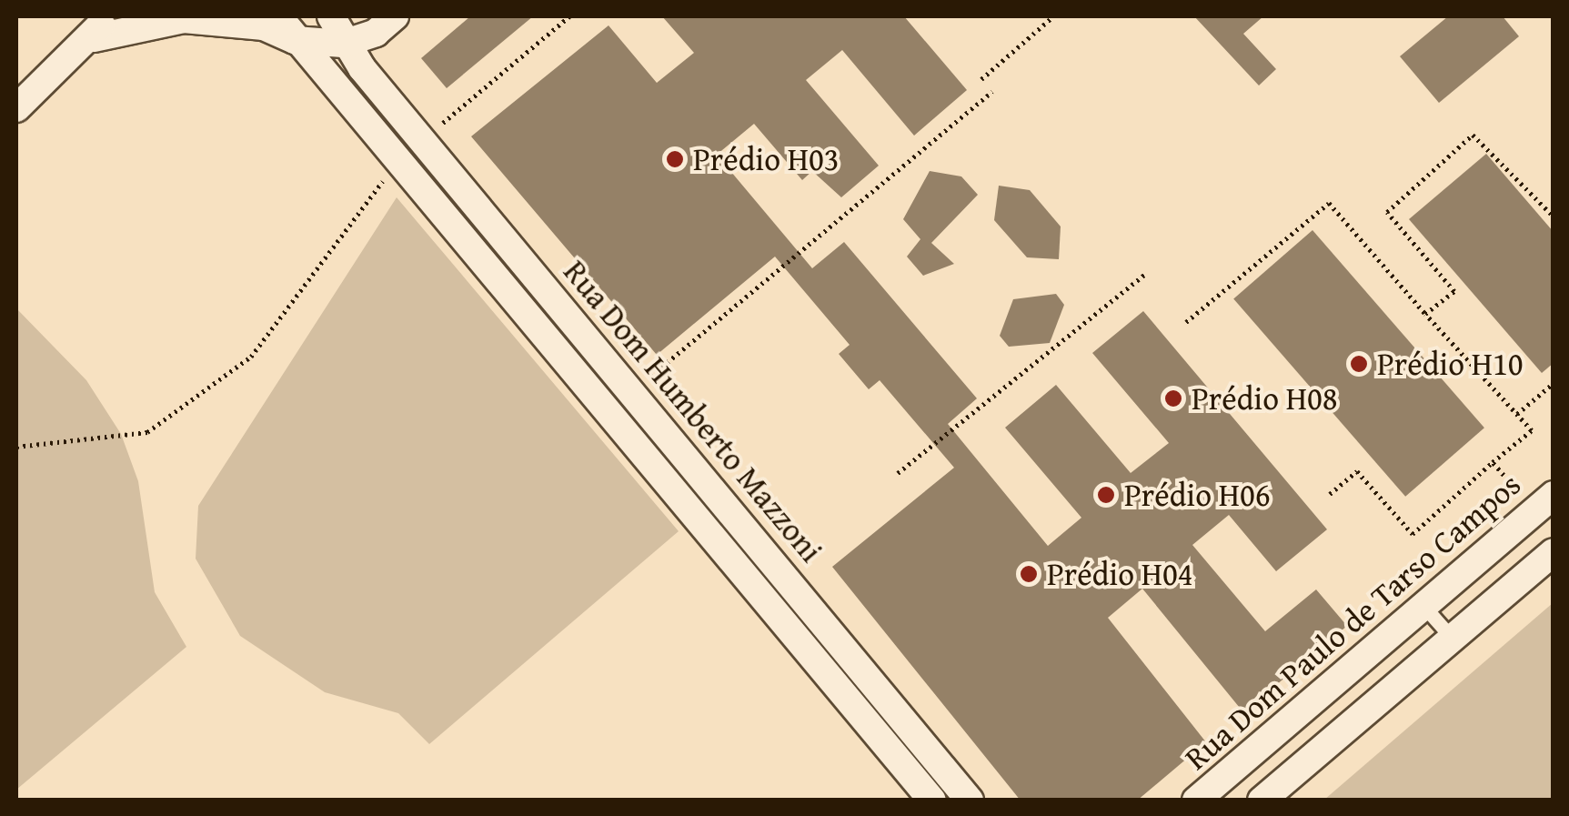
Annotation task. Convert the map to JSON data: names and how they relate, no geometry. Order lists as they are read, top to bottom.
{
  "streets": {
    "street": ["Rua Dom Humberto Mazzoni", "Rua Dom Paulo de Tarso Campos"]
  },
  "places": [
    "Prédio H03",
    "Prédio H10",
    "Prédio H08",
    "Prédio H06",
    "Prédio H04"
  ]
}
